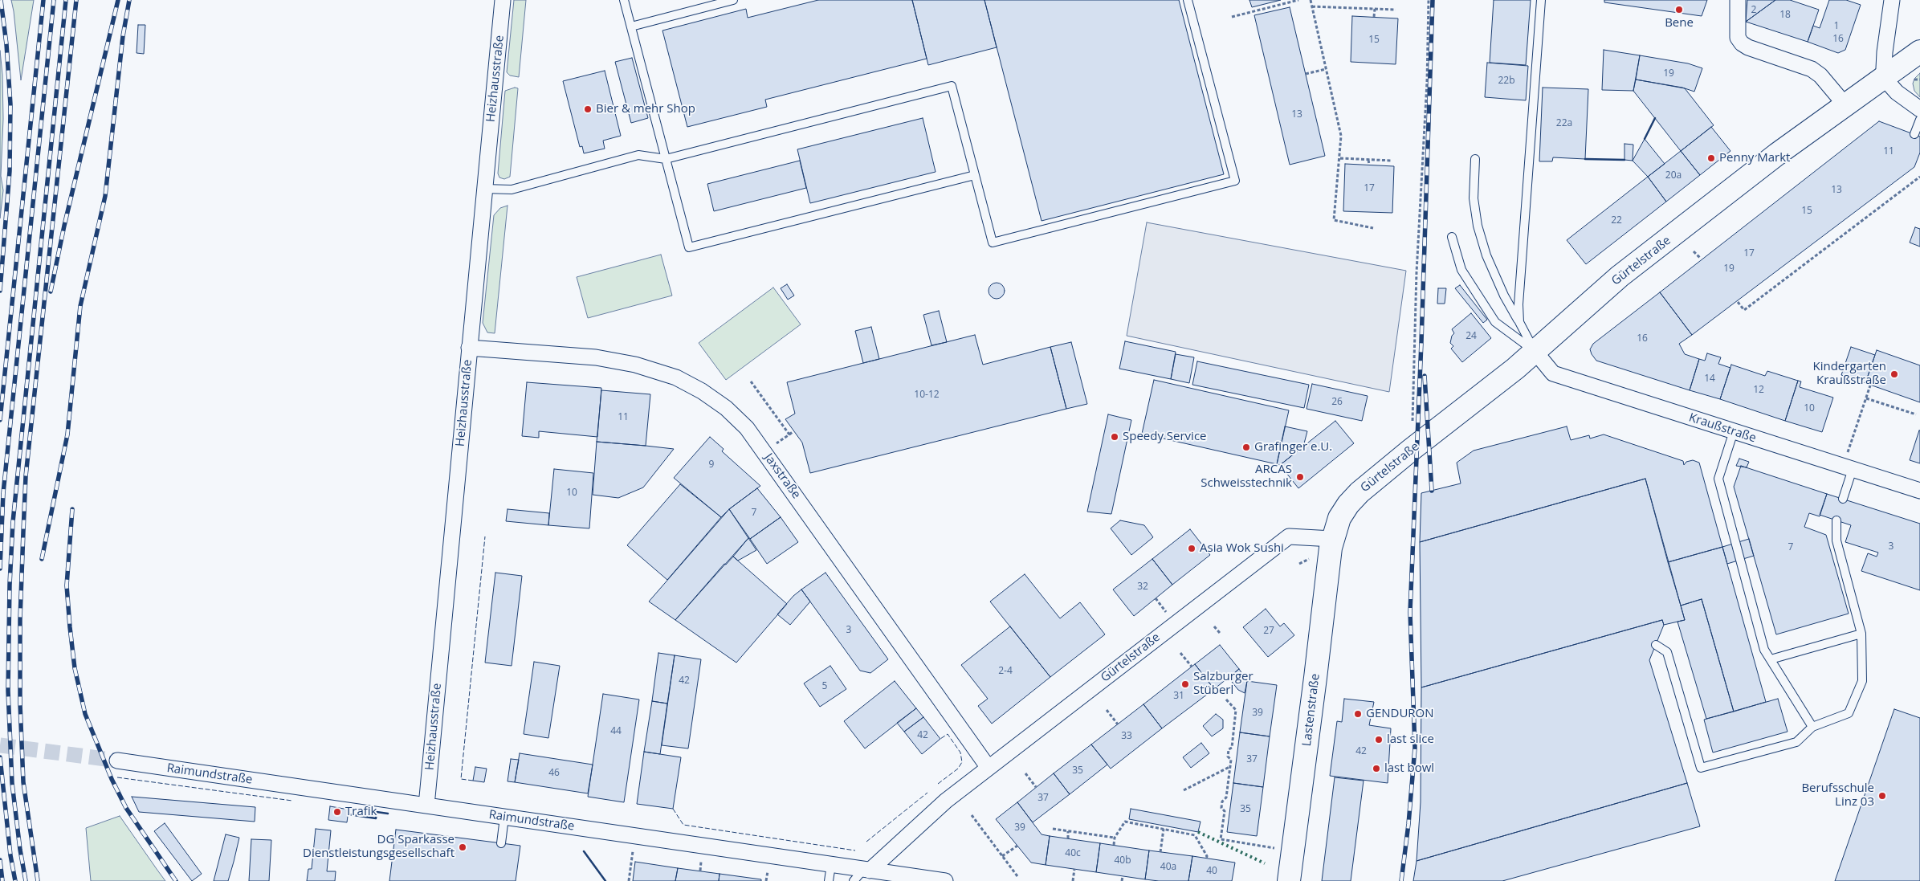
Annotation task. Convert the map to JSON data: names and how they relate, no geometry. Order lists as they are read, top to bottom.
{
  "streets": {
    "main road": ["Gürtelstraße", "Lastenstraße"],
    "street": [
      "Heizhausstraße",
      "Kraußstraße",
      "Jaxstraße",
      "Raimundstraße"
    ]
  },
  "crossings": [
    ["Heizhausstraße", "Jaxstraße"],
    ["Heizhausstraße", "Raimundstraße"],
    ["Gürtelstraße", "Kraußstraße"],
    ["Gürtelstraße", "Jaxstraße"],
    ["Gürtelstraße", "Lastenstraße"],
    ["Gürtelstraße", "Raimundstraße"]
  ],
  "places": [
    "Bene",
    "Bier & mehr Shop",
    "Penny Markt",
    "Kindergarten Kraußstraße",
    "Speedy Service",
    "Grafinger e.U.",
    "ARCAS Schweisstechnik",
    "Asia Wok Sushi",
    "Salzburger Stüberl",
    "GENDURON",
    "last slice",
    "last bowl",
    "Berufsschule Linz 03",
    "Trafik",
    "DG Sparkasse Dienstleistungsgesellschaft"
  ],
  "house_numbers": [
    "2",
    "18",
    "1",
    "16",
    "15",
    "19",
    "22b",
    "13",
    "22a",
    "11",
    "20a",
    "17",
    "13",
    "15",
    "22",
    "17",
    "19",
    "24",
    "16",
    "14",
    "12",
    "10-12",
    "26",
    "10",
    "11",
    "9",
    "10",
    "7",
    "3",
    "7",
    "32",
    "3",
    "27",
    "2-4",
    "42",
    "5",
    "31",
    "39",
    "44",
    "42",
    "33",
    "42",
    "37",
    "35",
    "46",
    "37",
    "35",
    "39",
    "40c",
    "40b",
    "40a",
    "40"
  ]
}
